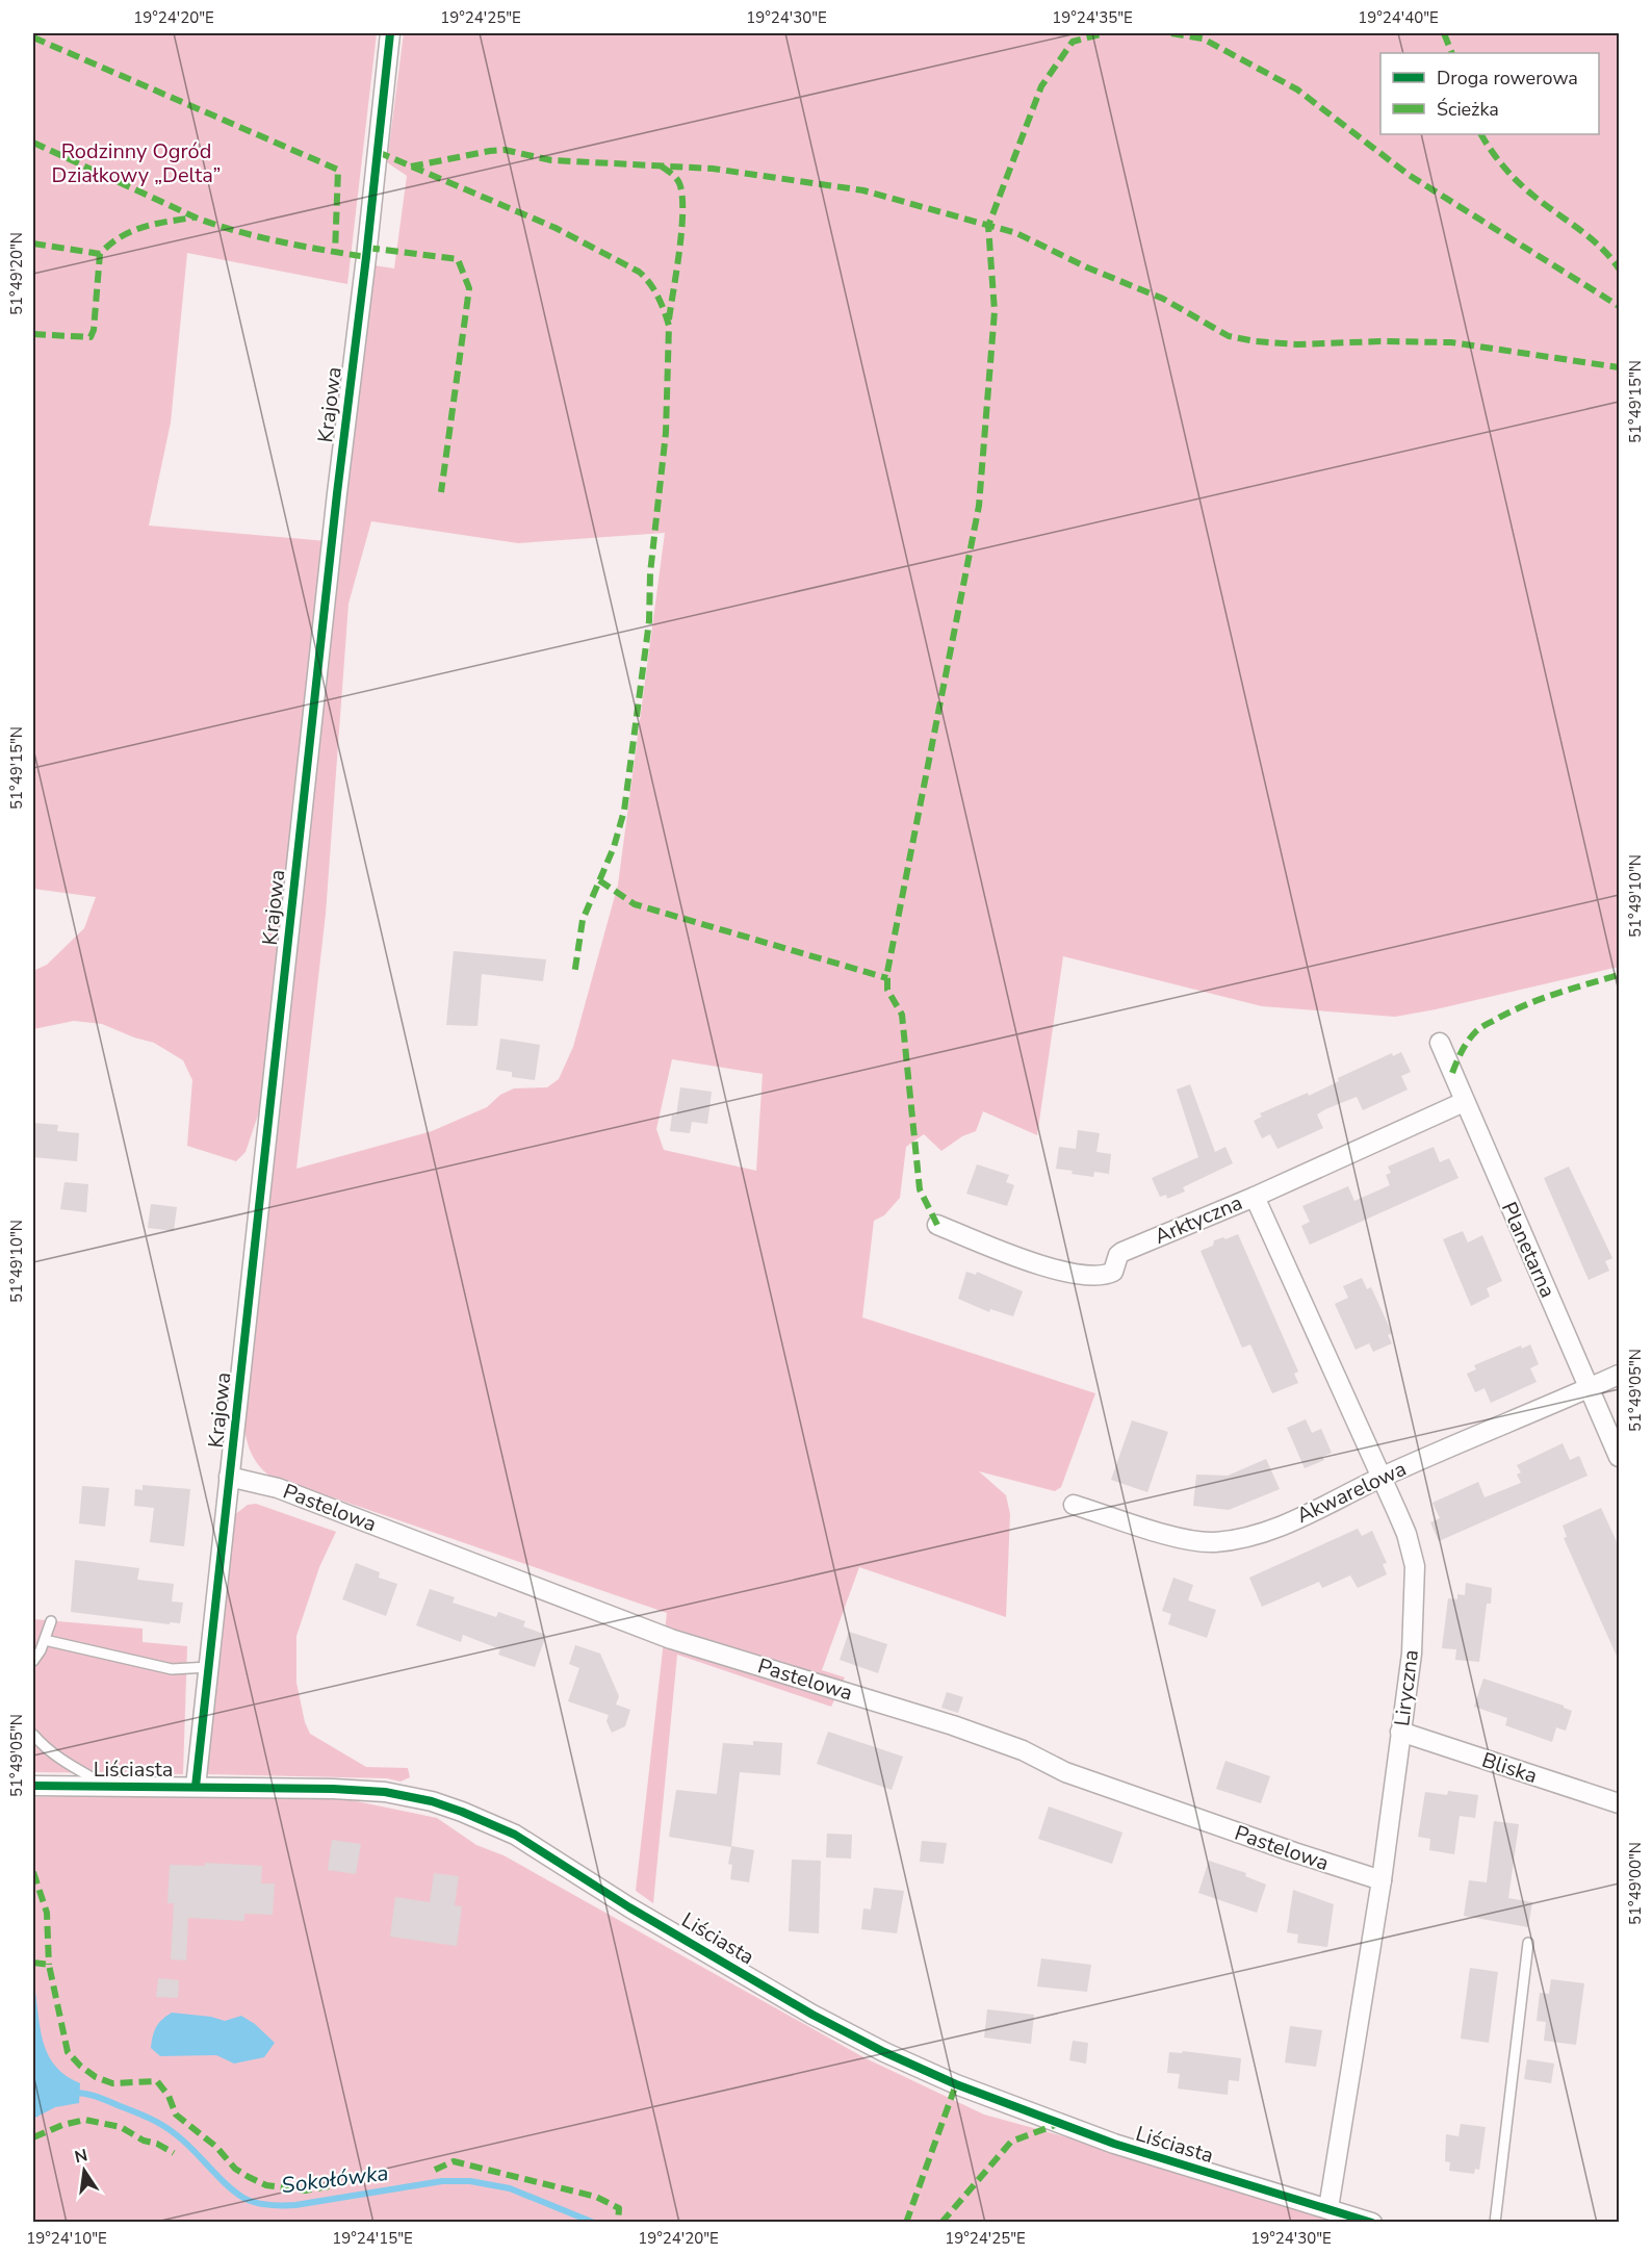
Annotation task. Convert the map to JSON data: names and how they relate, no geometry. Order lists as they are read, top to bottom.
{
  "streets": {
    "street": [
      "Krajowa",
      "Arktyczna",
      "Planetarna",
      "Akwarelowa",
      "Pastelowa",
      "Liryczna",
      "Bliska",
      "Liściasta"
    ]
  },
  "crossings": [
    ["Krajowa", "Pastelowa"],
    ["Krajowa", "Liściasta"],
    ["Arktyczna", "Planetarna"],
    ["Arktyczna", "Liryczna"],
    ["Planetarna", "Akwarelowa"],
    ["Akwarelowa", "Liryczna"],
    ["Pastelowa", "Liryczna"],
    ["Liryczna", "Bliska"],
    ["Liryczna", "Liściasta"]
  ],
  "water": ["Sokołówka"],
  "parks": ["Rodzinny Ogród Działkowy „Delta”"],
  "legend": ["Droga rowerowa", "Ścieżka"],
  "north": "top",
  "coordinates": [
    "19°24'20\"E",
    "19°24'25\"E",
    "19°24'30\"E",
    "19°24'35\"E",
    "19°24'40\"E",
    "51°49'20\"N",
    "51°49'15\"N",
    "51°49'10\"N",
    "51°49'05\"N",
    "51°49'00\"N",
    "19°24'10\"E",
    "19°24'15\"E"
  ]
}
